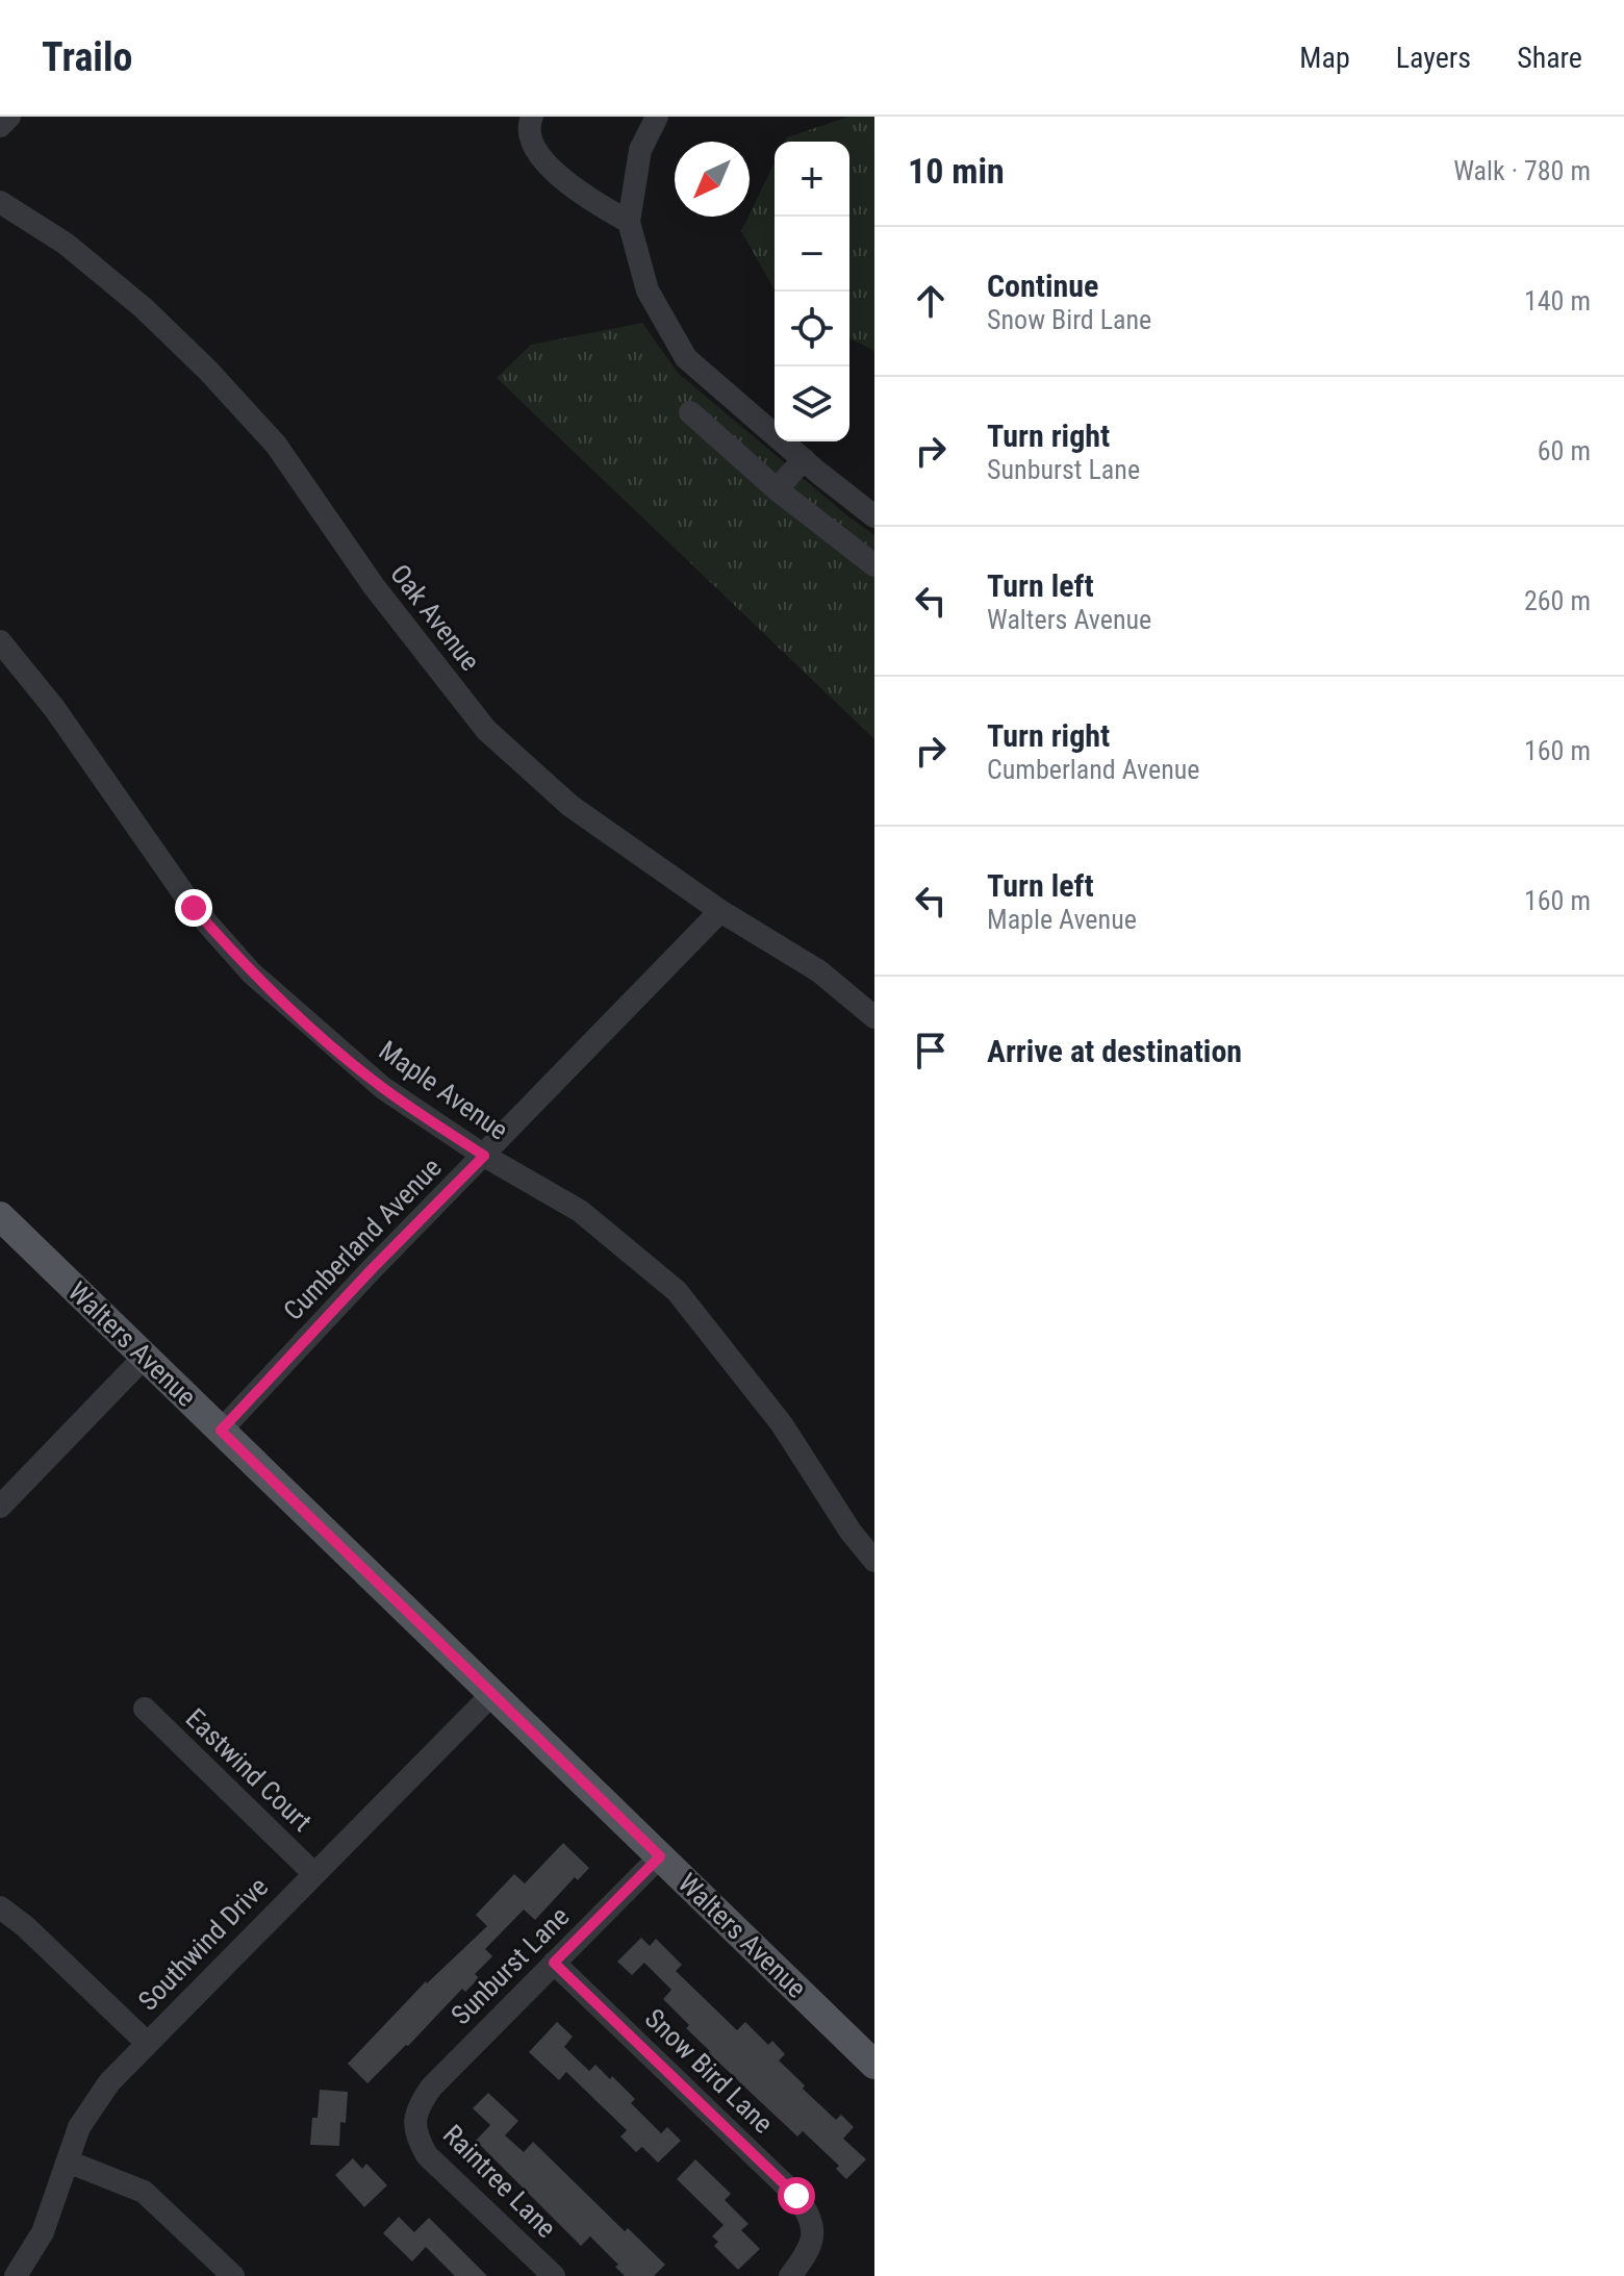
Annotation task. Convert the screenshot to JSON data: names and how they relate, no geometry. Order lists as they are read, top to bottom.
{
  "streets": {
    "main road": ["Walters Avenue"],
    "street": [
      "Oak Avenue",
      "Maple Avenue",
      "Cumberland Avenue",
      "Eastwind Court",
      "Southwind Drive",
      "Sunburst Lane",
      "Snow Bird Lane",
      "Raintree Lane"
    ]
  },
  "crossings": [
    ["Oak Avenue", "Cumberland Avenue"],
    ["Maple Avenue", "Cumberland Avenue"],
    ["Cumberland Avenue", "Walters Avenue"],
    ["Walters Avenue", "Southwind Drive"],
    ["Walters Avenue", "Sunburst Lane"],
    ["Eastwind Court", "Southwind Drive"],
    ["Sunburst Lane", "Snow Bird Lane"],
    ["Sunburst Lane", "Raintree Lane"]
  ],
  "north": "bottom left",
  "page": {
    "header": "Trailo",
    "nav": ["Map", "Layers", "Share"],
    "heading": ["10 min", "Walk · 780 m"],
    "map_buttons": ["+", "−"],
    "list": [
      ["Continue", "Snow Bird Lane", "140 m"],
      ["Turn right", "Sunburst Lane", "60 m"],
      ["Turn left", "Walters Avenue", "260 m"],
      ["Turn right", "Cumberland Avenue", "160 m"],
      ["Turn left", "Maple Avenue", "160 m"],
      "Arrive at destination"
    ]
  }
}
